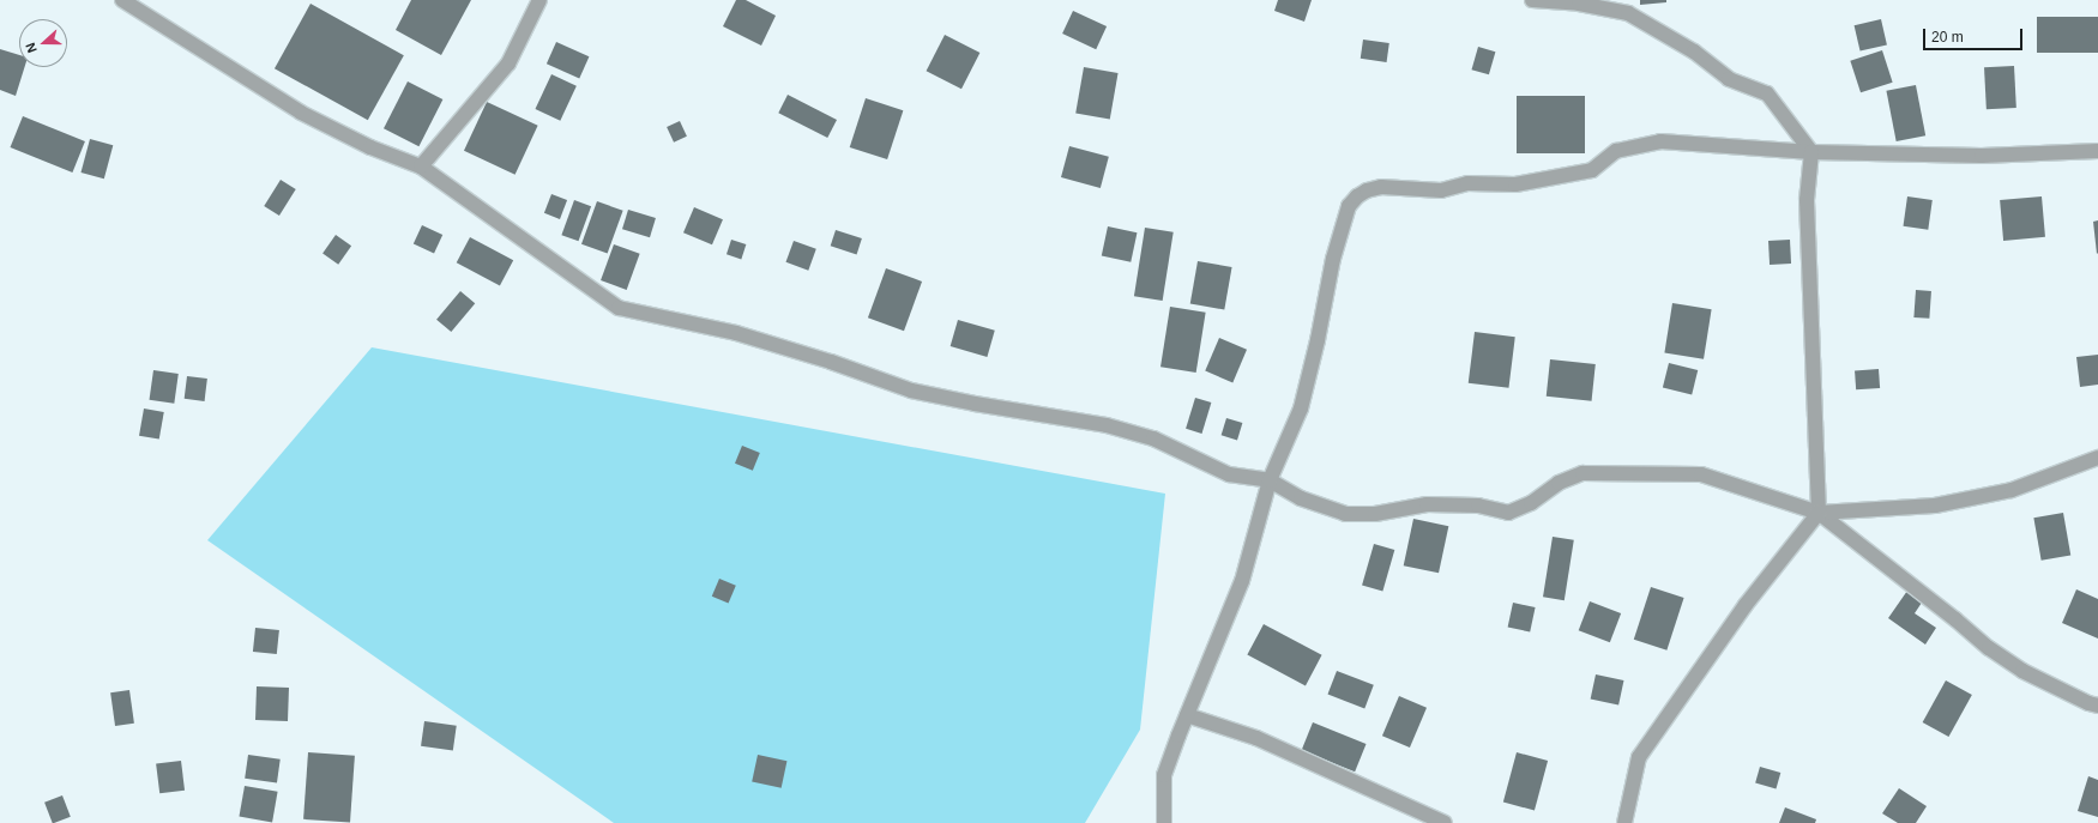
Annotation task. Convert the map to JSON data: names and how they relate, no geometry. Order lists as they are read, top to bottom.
{
  "scale_bar": "20 m",
  "north": "left"
}
